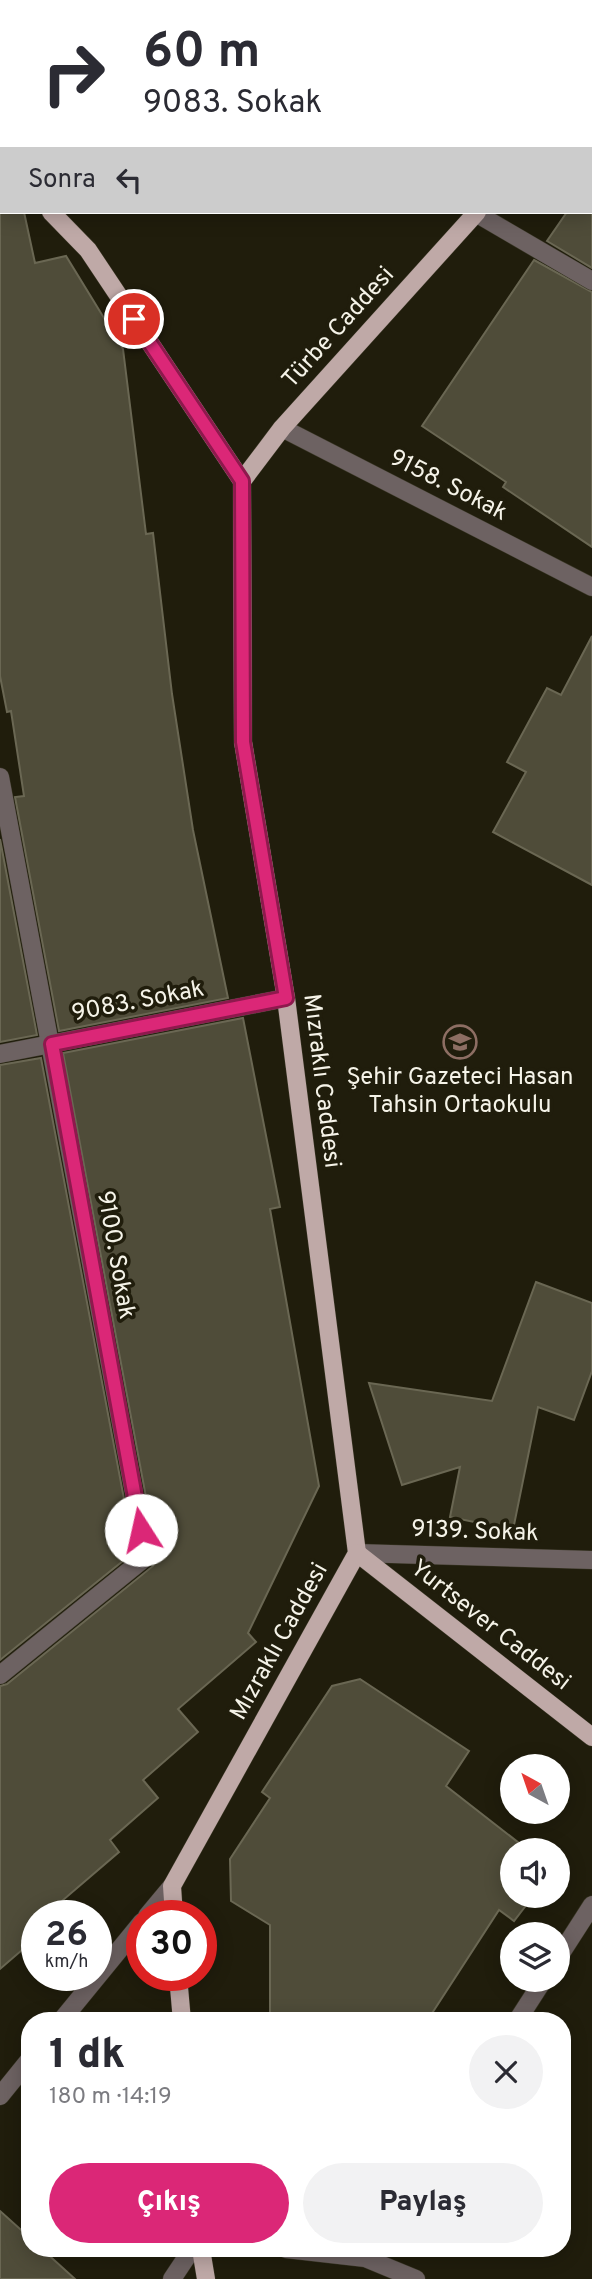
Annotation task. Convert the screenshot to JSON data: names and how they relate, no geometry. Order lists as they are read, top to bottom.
{
  "streets": {
    "main road": ["Türbe Caddesi", "Mızraklı Caddesi", "Yurtsever Caddesi"],
    "street": [
      "9158. Sokak",
      "9083. Sokak",
      "9100. Sokak",
      "9139. Sokak"
    ]
  },
  "crossings": [
    ["Türbe Caddesi", "9158. Sokak"],
    ["Türbe Caddesi", "Mızraklı Caddesi"],
    ["9083. Sokak", "Mızraklı Caddesi"],
    ["9083. Sokak", "9100. Sokak"],
    ["Mızraklı Caddesi", "9139. Sokak"],
    ["Mızraklı Caddesi", "Yurtsever Caddesi"],
    ["9139. Sokak", "Yurtsever Caddesi"]
  ],
  "places": {
    "school or university": ["Şehir Gazeteci Hasan Tahsin Ortaokulu"]
  },
  "north": "top left",
  "page": {
    "turn": ["60 m", "9083. Sokak"],
    "then": "Sonra",
    "speed": "26 km/h",
    "limit": "30",
    "heading": ["1 dk", "180 m · 14:19"],
    "buttons": ["Çıkış", "Paylaş"]
  }
}
